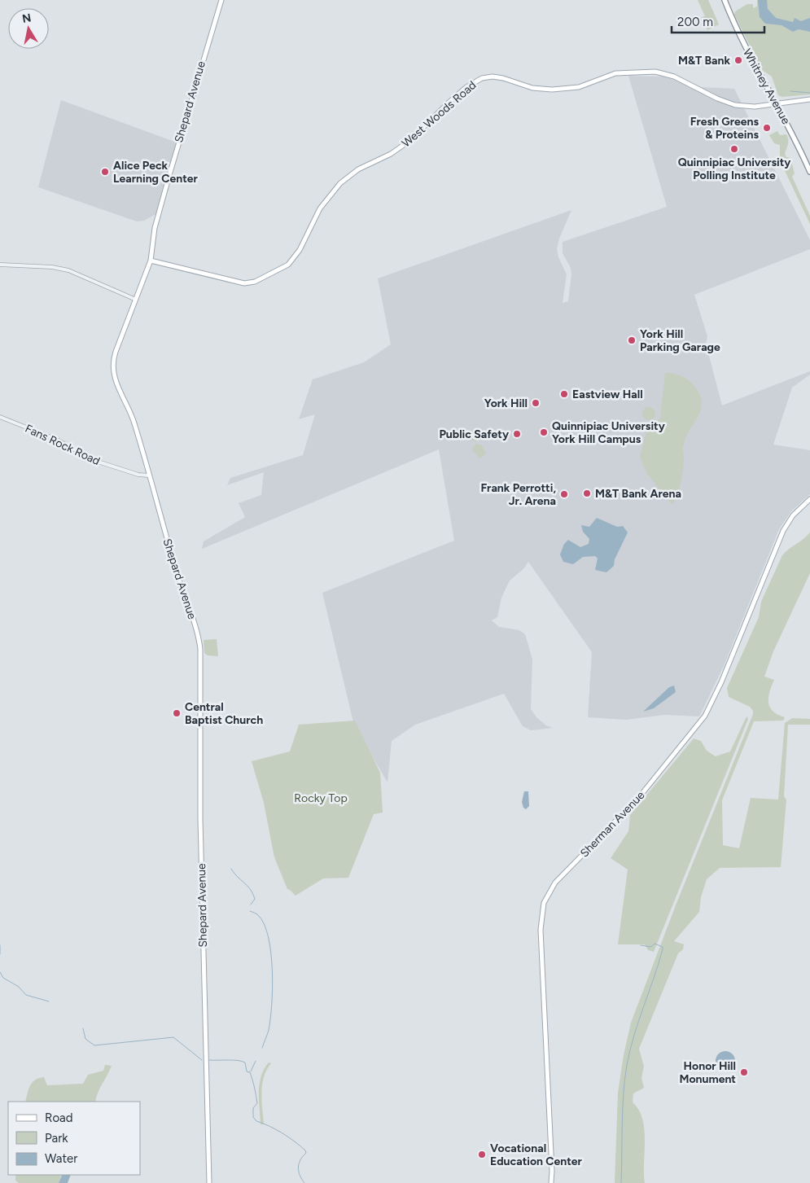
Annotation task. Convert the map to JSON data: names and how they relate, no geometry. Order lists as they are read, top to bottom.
{
  "streets": {
    "highway": ["Whitney Avenue"],
    "main road": ["Shepard Avenue", "West Woods Road", "Sherman Avenue"],
    "street": ["Fans Rock Road"]
  },
  "crossings": [
    ["Whitney Avenue", "West Woods Road"],
    ["Shepard Avenue", "West Woods Road"],
    ["Shepard Avenue", "Fans Rock Road"]
  ],
  "parks": ["Rocky Top"],
  "places": [
    "M&T Bank",
    "Fresh Greens & Proteins",
    "Quinnipiac University Polling Institute",
    "Alice Peck Learning Center",
    "York Hill Parking Garage",
    "Eastview Hall",
    "York Hill",
    "Quinnipiac University York Hill Campus",
    "Public Safety",
    "M&T Bank Arena",
    "Frank Perrotti, Jr. Arena",
    "Central Baptist Church",
    "Honor Hill Monument",
    "Vocational Education Center"
  ],
  "legend": ["Road", "Park", "Water"],
  "scale_bar": "200 m",
  "north": "top"
}
